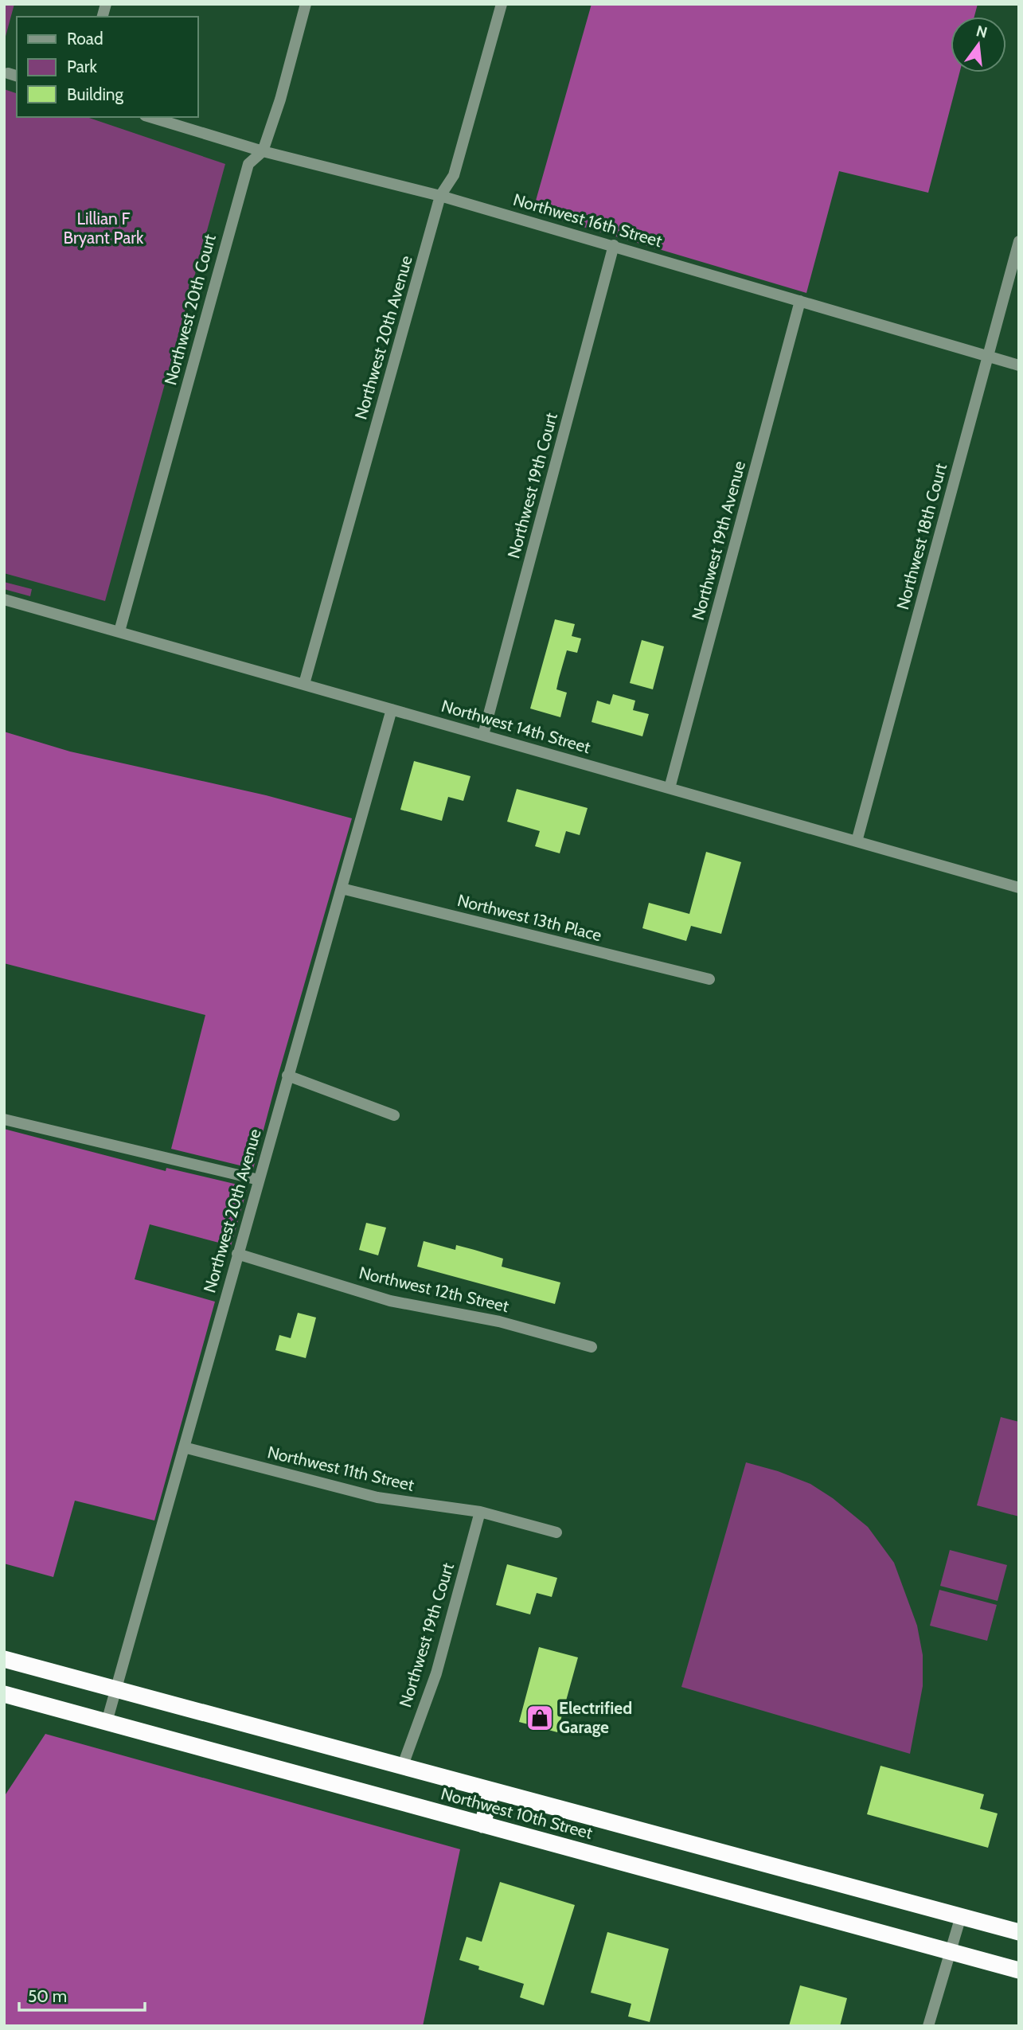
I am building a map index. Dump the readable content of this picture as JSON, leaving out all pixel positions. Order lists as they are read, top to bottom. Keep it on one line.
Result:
{"streets":{"highway":["Northwest 10th Street"],"street":["Northwest 16th Street","Northwest 20th Court","Northwest 20th Avenue","Northwest 19th Court","Northwest 18th Court","Northwest 19th Avenue","Northwest 14th Street","Northwest 13th Place","Northwest 12th Street","Northwest 11th Street"]},"crossings":[["Northwest 16th Street","Northwest 20th Court"],["Northwest 16th Street","Northwest 20th Avenue"],["Northwest 16th Street","Northwest 19th Court"],["Northwest 16th Street","Northwest 18th Court"],["Northwest 16th Street","Northwest 19th Avenue"],["Northwest 20th Court","Northwest 14th Street"],["Northwest 20th Avenue","Northwest 14th Street"],["Northwest 20th Avenue","Northwest 13th Place"],["Northwest 20th Avenue","Northwest 12th Street"],["Northwest 20th Avenue","Northwest 11th Street"],["Northwest 20th Avenue","Northwest 10th Street"],["Northwest 19th Court","Northwest 14th Street"],["Northwest 19th Court","Northwest 11th Street"],["Northwest 19th Court","Northwest 10th Street"],["Northwest 18th Court","Northwest 14th Street"],["Northwest 19th Avenue","Northwest 14th Street"]],"parks":["Lillian F Bryant Park"],"places":{"shop":["Electrified Garage"]},"legend":["Road","Park","Building"],"scale_bar":"50 m","north":"top"}
